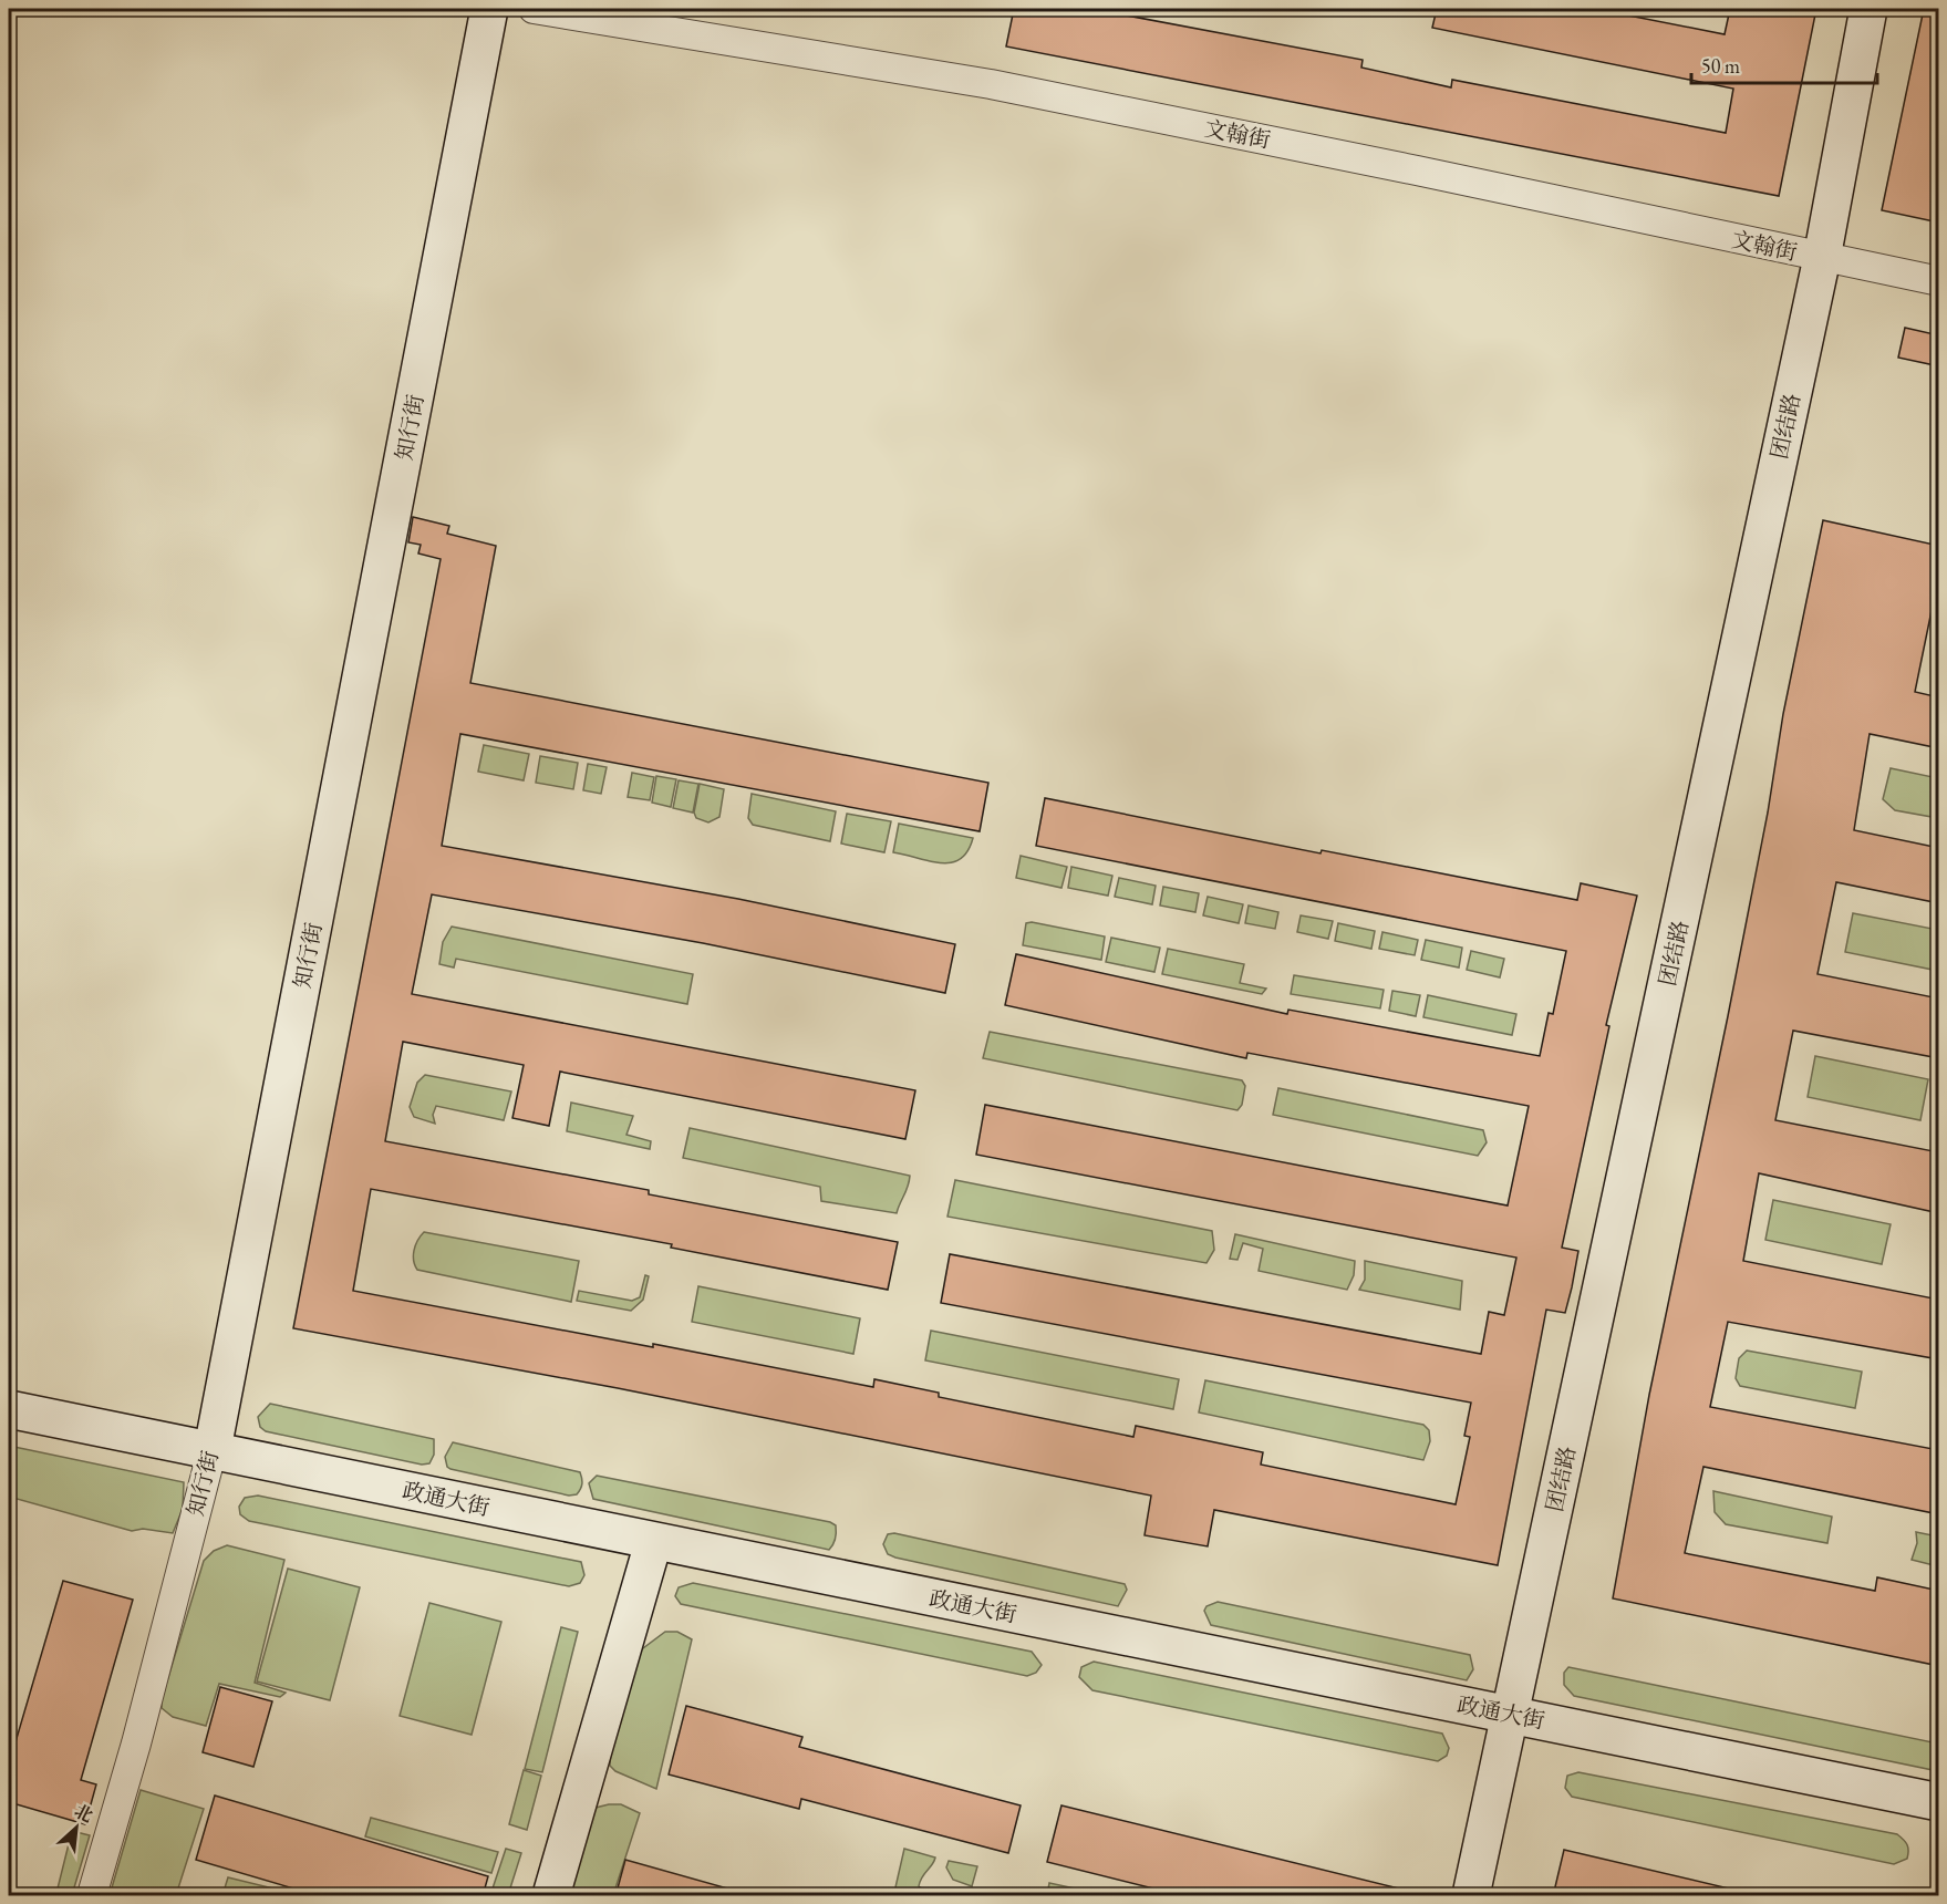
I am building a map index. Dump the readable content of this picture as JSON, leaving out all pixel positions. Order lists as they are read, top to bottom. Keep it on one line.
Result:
{"streets":{"street":["文翰街","团结路","知行街","政通大街"]},"crossings":[["文翰街","团结路"],["团结路","政通大街"],["知行街","政通大街"]],"scale_bar":"50 m","north":"top right"}
